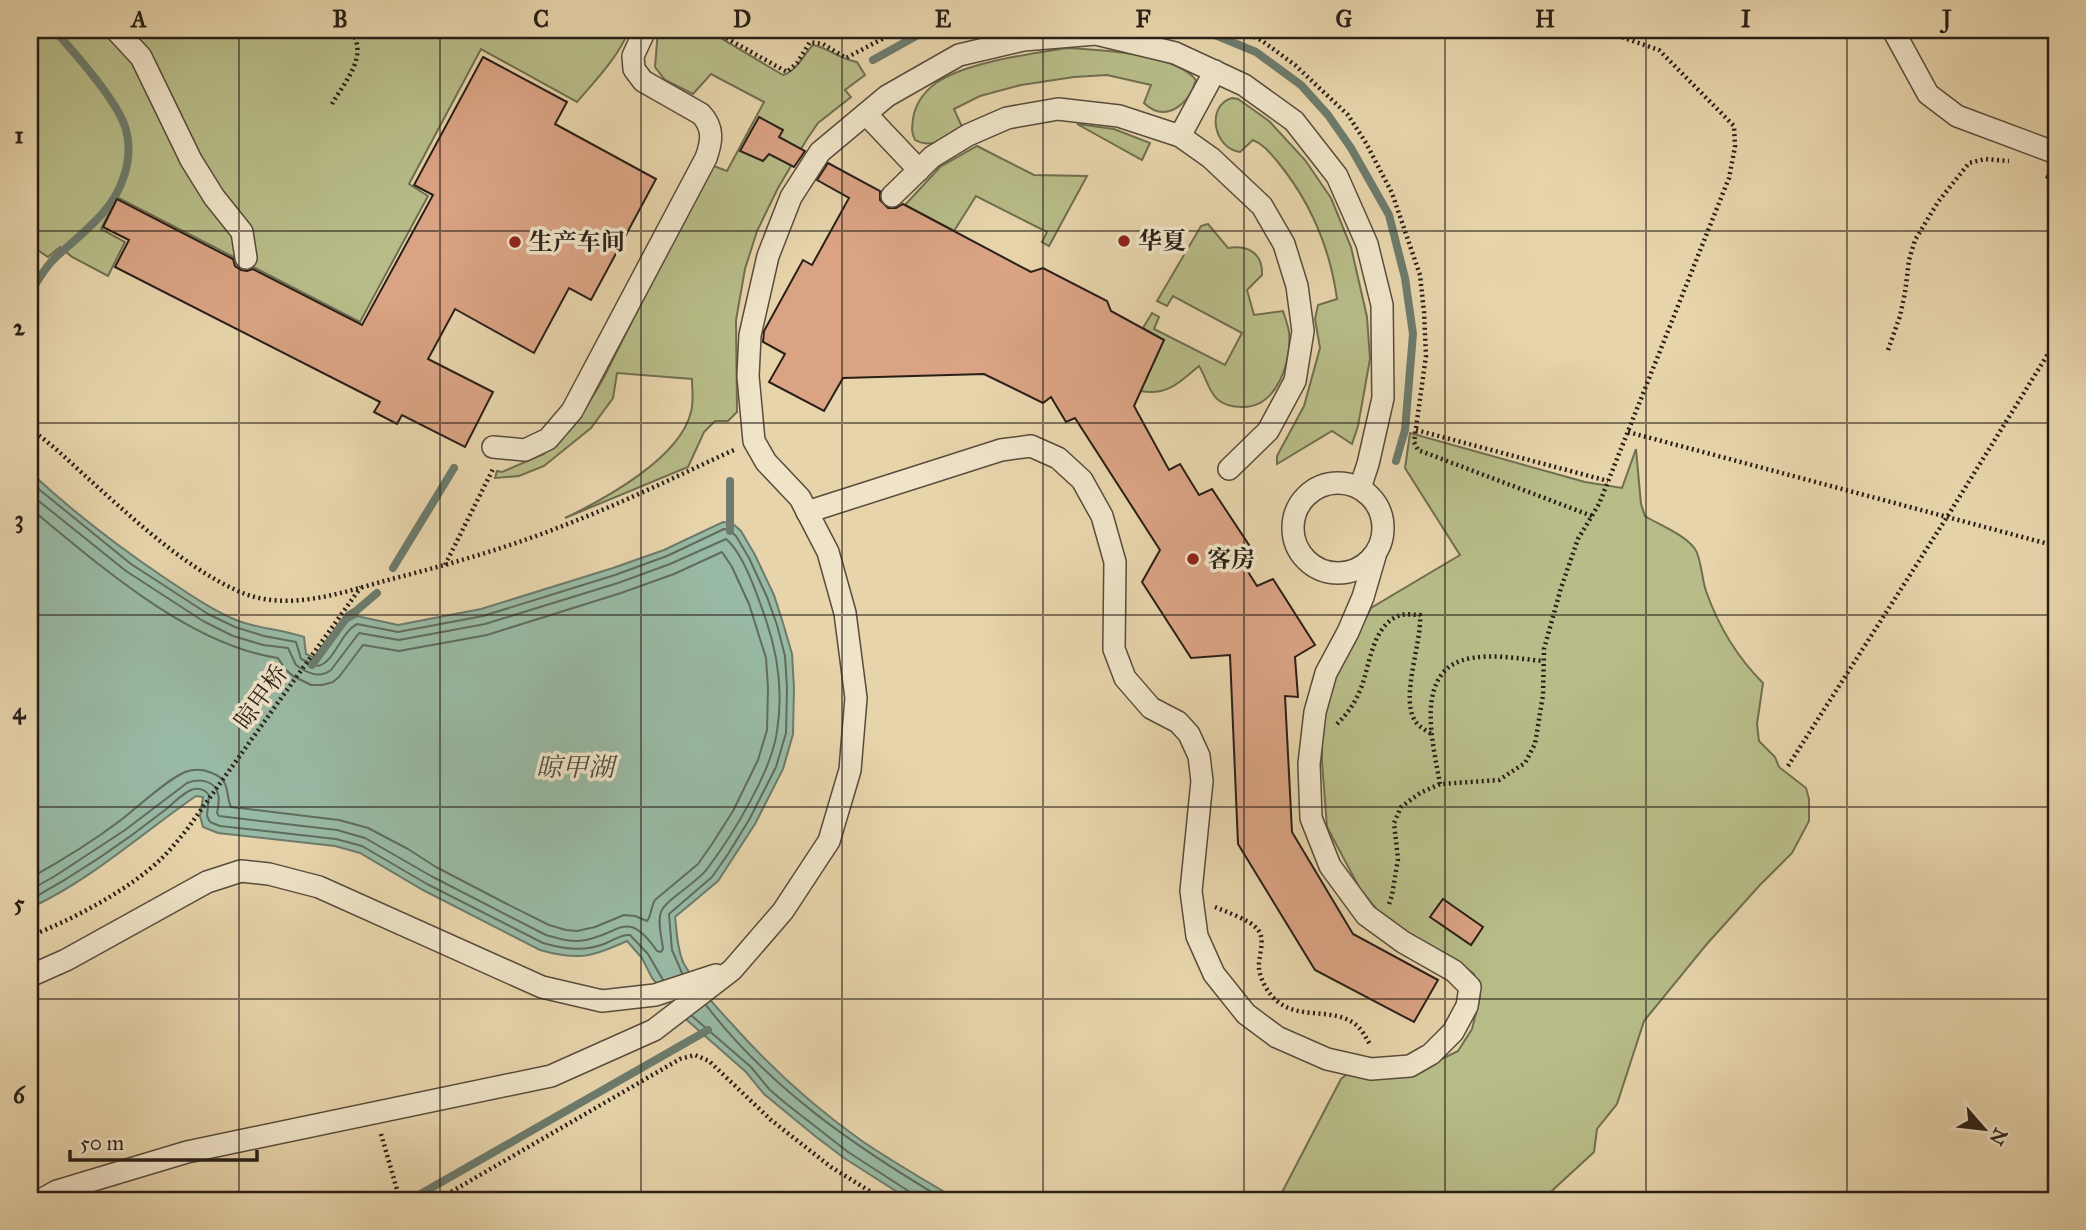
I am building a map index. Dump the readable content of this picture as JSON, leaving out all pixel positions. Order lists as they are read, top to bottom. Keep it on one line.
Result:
{"streets":{"path":["晾甲桥"]},"water":["晾甲湖"],"places":["华夏","生产车间","客房"],"scale_bar":"50 m","north":"bottom right","grid":{"columns":["A","B","C","D","E","F","G","H","I","J"],"rows":["1","2","3","4","5","6"]}}
